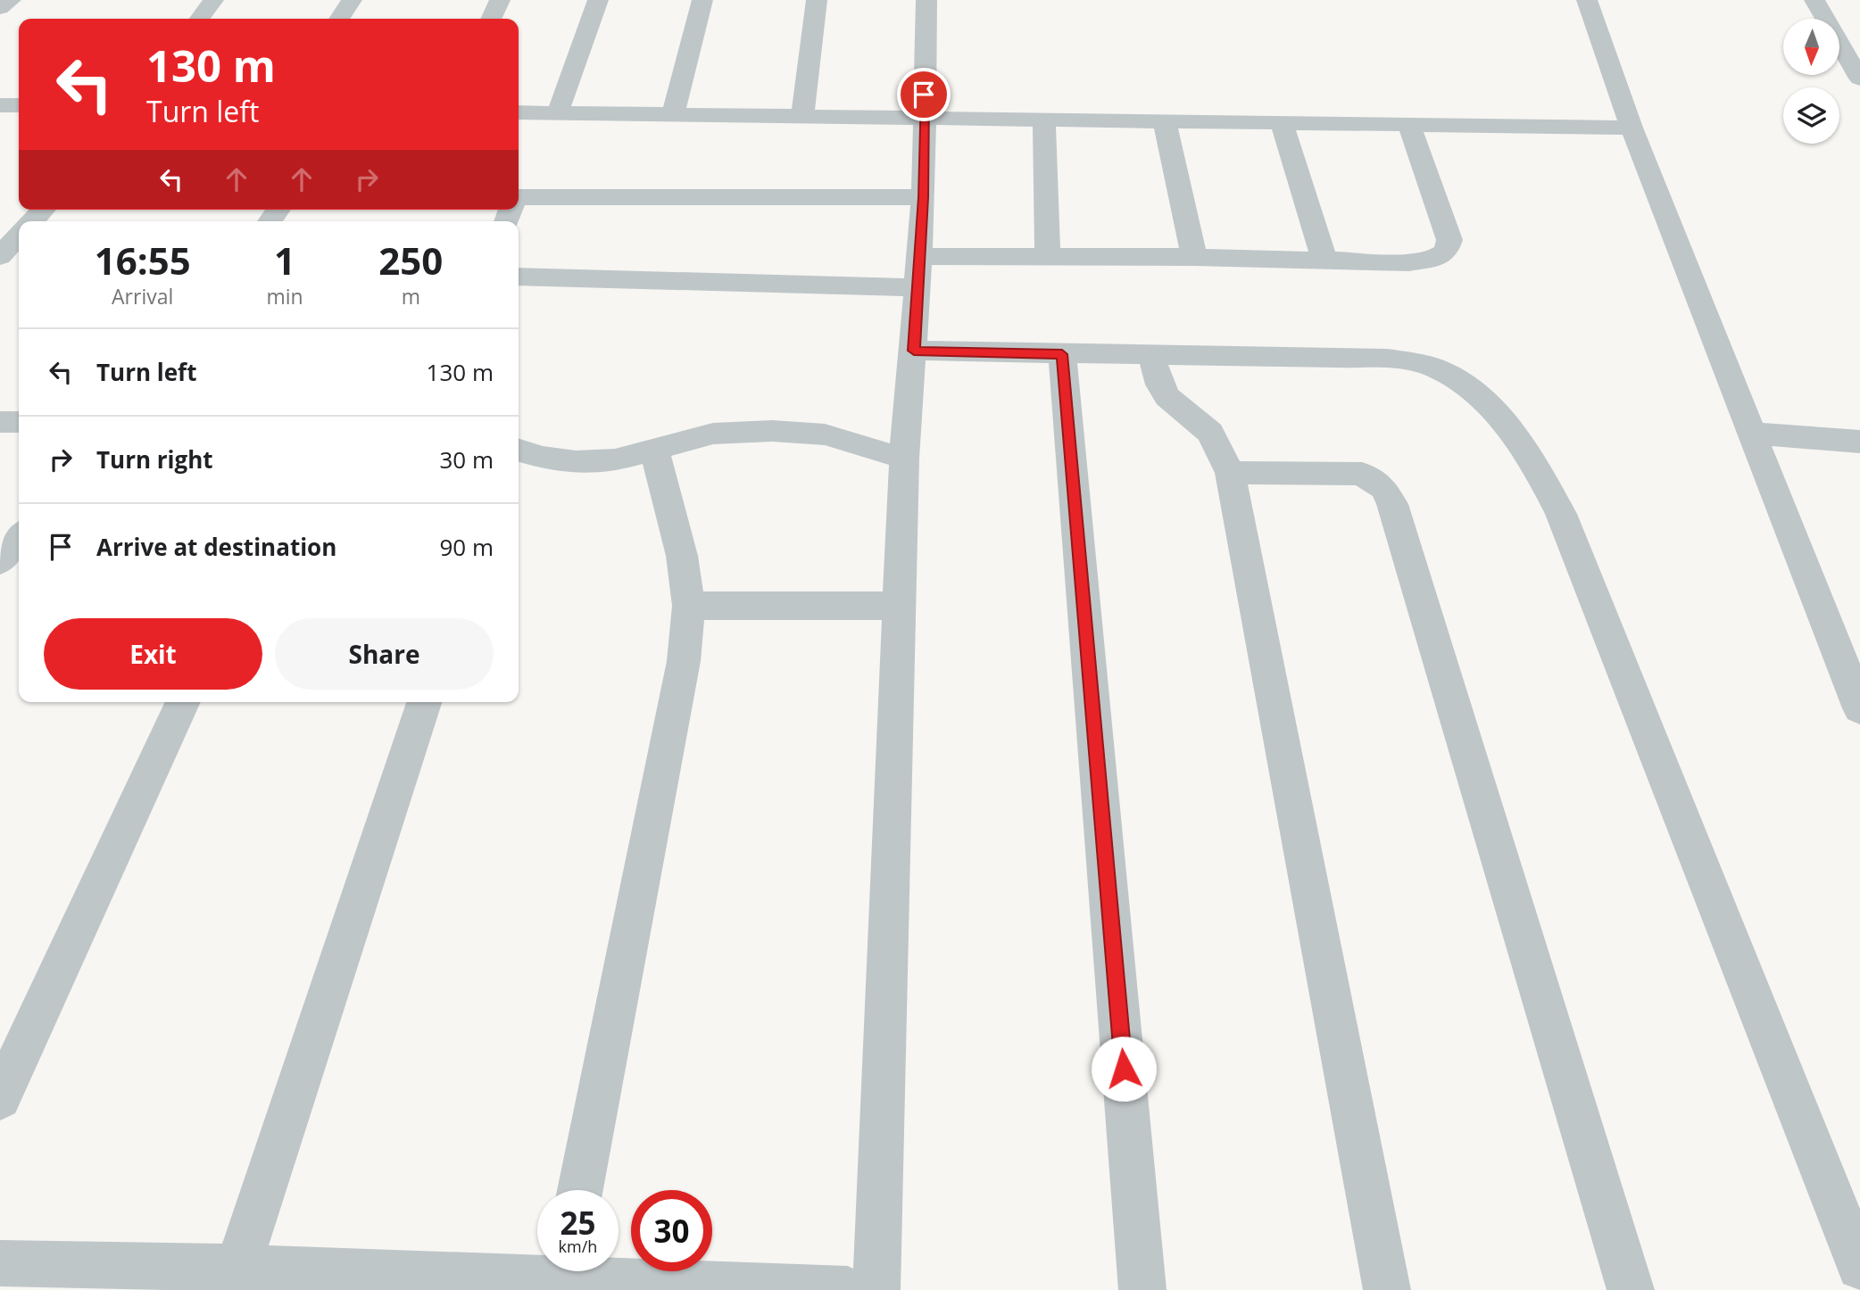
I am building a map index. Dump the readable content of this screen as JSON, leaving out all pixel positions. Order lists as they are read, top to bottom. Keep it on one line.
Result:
{"north":"bottom","page":{"turn":["130 m","Turn left"],"eta":["16:55","Arrival","1","min","250","m"],"list":[{"name":"Turn left","value":"130 m"},{"name":"Turn right","value":"30 m"},{"name":"Arrive at destination","value":"90 m"}],"buttons":["Exit","Share"],"speed":"25 km/h","limit":"30"}}
